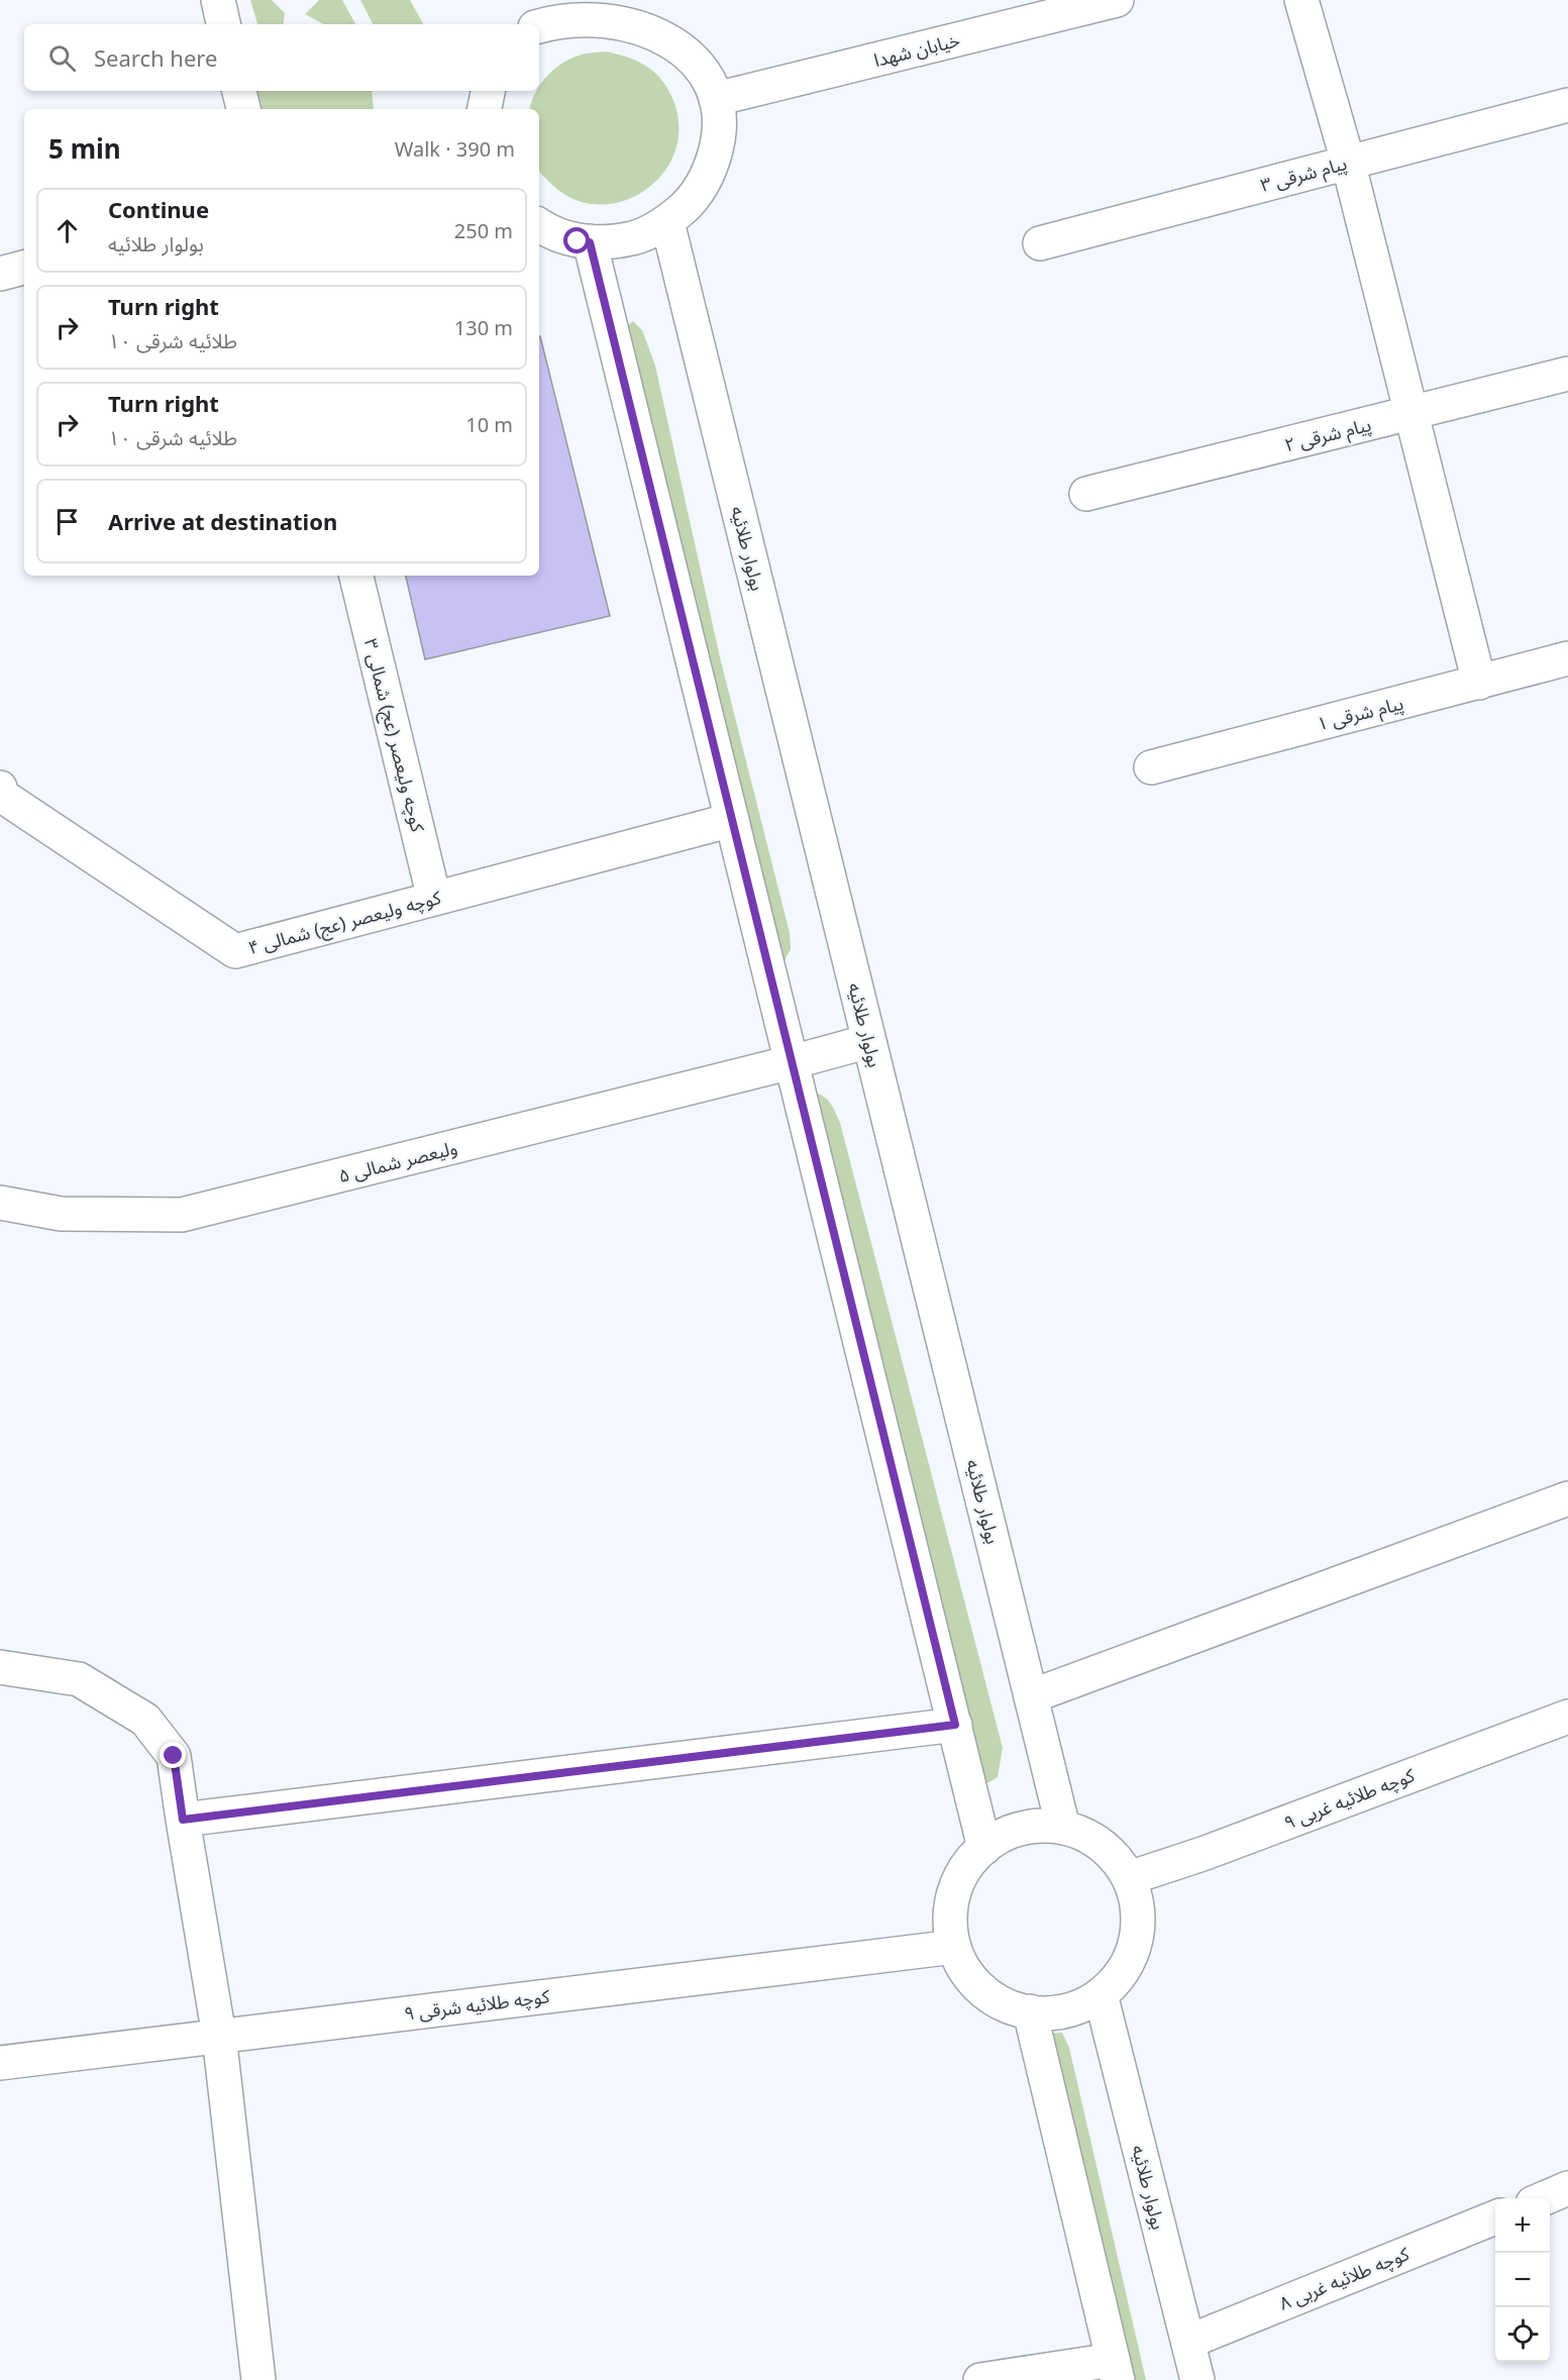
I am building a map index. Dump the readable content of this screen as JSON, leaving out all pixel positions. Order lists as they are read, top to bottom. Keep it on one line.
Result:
{"streets":{"street":["خیابان شهدا","پیام شرقی ۳","پیام شرقی ۲","بولوار طلائیه","پیام شرقی ۱","کوچه ولیعصر (عج) شمالی ۳","کوچه ولیعصر (عج) شمالی ۴","ولیعصر شمالی ۵","کوچه طلائیه غربی ۹","کوچه طلائیه شرقی ۹","کوچه طلائیه غربی ۸"]},"crossings":[["بولوار طلائیه","ولیعصر شمالی ۵"],["بولوار طلائیه","کوچه طلائیه غربی ۹"],["بولوار طلائیه","کوچه طلائیه شرقی ۹"],["بولوار طلائیه","کوچه طلائیه غربی ۸"],["کوچه ولیعصر (عج) شمالی ۳","کوچه ولیعصر (عج) شمالی ۴"],["کوچه طلائیه غربی ۹","کوچه طلائیه شرقی ۹"]],"page":{"search":"Search here","heading":["5 min","Walk · 390 m"],"list":[["Continue","بولوار طلائیه","250 m"],["Turn right","طلائیه شرقی ۱۰","130 m"],["Turn right","طلائیه شرقی ۱۰","10 m"],"Arrive at destination"],"map_buttons":["+","−"]}}
